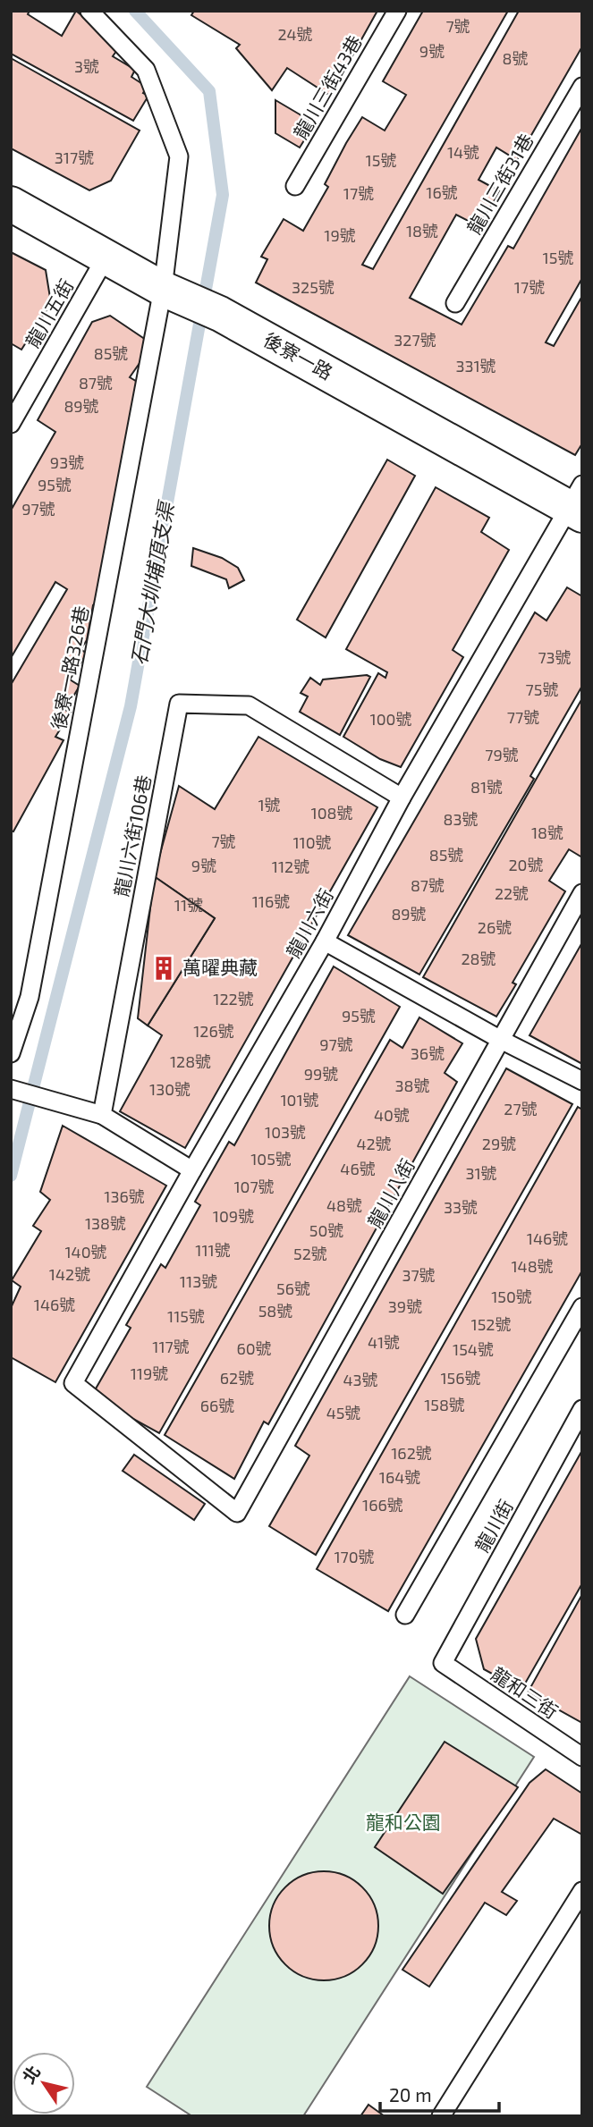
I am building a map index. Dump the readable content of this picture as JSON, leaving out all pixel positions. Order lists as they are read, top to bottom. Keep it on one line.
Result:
{"streets":{"street":["後寮一路"],"lane":["龍川三街43巷","龍川三街31巷","龍川五街","後寮一路326巷","龍川六街106巷","龍川六街","龍川八街","龍川街","龍和三街"]},"crossings":[["龍川五街","後寮一路"],["後寮一路","後寮一路326巷"],["後寮一路","龍川六街"],["龍川六街106巷","龍川六街"],["龍川六街","龍川八街"],["龍川街","龍和三街"]],"water":["石門大圳埔頂支渠"],"parks":["龍和公園"],"places":{"building":["萬曜典藏"]},"house_numbers":["7號","24號","9號","8號","3號","14號","317號","15號","16號","17號","18號","19號","15號","325號","17號","327號","85號","331號","87號","89號","93號","95號","97號","73號","75號","77號","100號","79號","81號","1號","108號","83號","18號","7號","110號","85號","20號","9號","112號","87號","22號","116號","11號","89號","26號","28號","122號","95號","126號","97號","36號","128號","99號","38號","130號","101號","27號","40號","103號","42號","29號","105號","46號","31號","107號","136號","48號","33號","109號","138號","50號","146號","111號","140號","52號","148號","142號","37號","113號","56號","150號","146號","39號","58號","115號","152號","41號","117號","60號","154號","119號","62號","156號","43號","158號","66號","45號","162號","164號","166號","170號"],"scale_bar":"20 m","north":"top left"}
